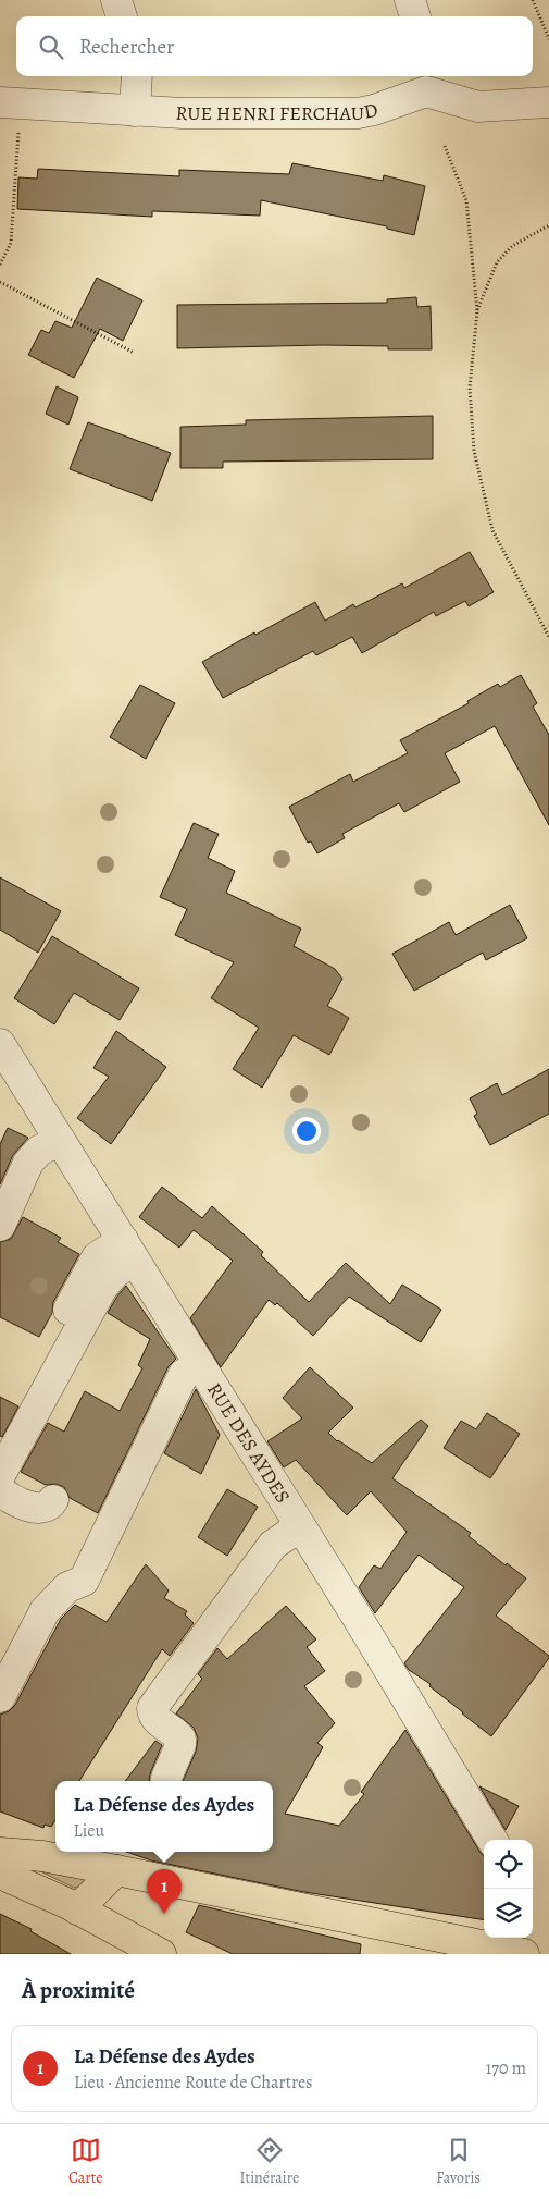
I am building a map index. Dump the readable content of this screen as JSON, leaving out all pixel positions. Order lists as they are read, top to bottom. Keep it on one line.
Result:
{"streets":{"street":["RUE HENRI FERCHAUD","RUE DES AYDES"]},"page":{"search":"Rechercher","popup":["La Défense des Aydes","Lieu"],"pins":"1","heading":"À proximité","list":[{"mark":"1","name":"La Défense des Aydes","note":"Lieu · Ancienne Route de Chartres","value":"170 m"}],"nav":["Carte","Itinéraire","Favoris"]}}
